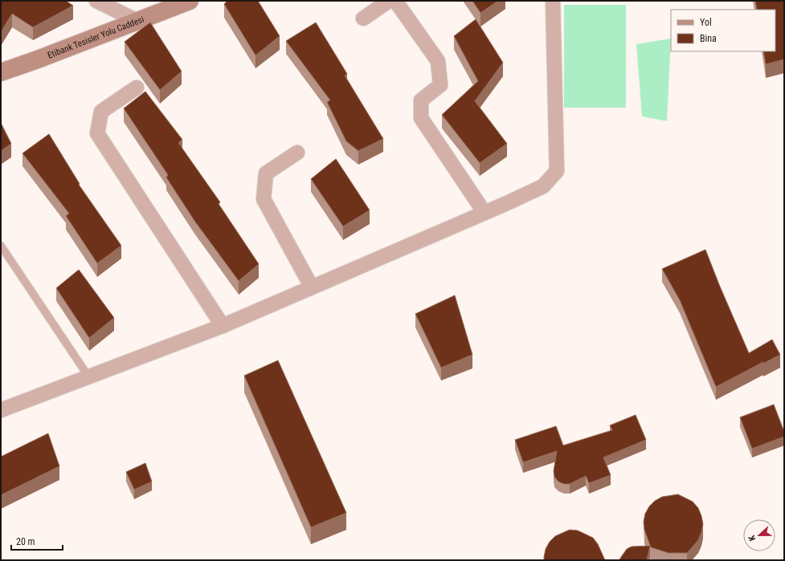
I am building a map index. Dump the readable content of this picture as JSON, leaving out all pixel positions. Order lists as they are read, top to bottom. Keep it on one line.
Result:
{"streets":{"street":["Etibank Tesisler Yolu Caddesi"]},"legend":["Yol","Bina"],"scale_bar":"20 m","north":"left"}
